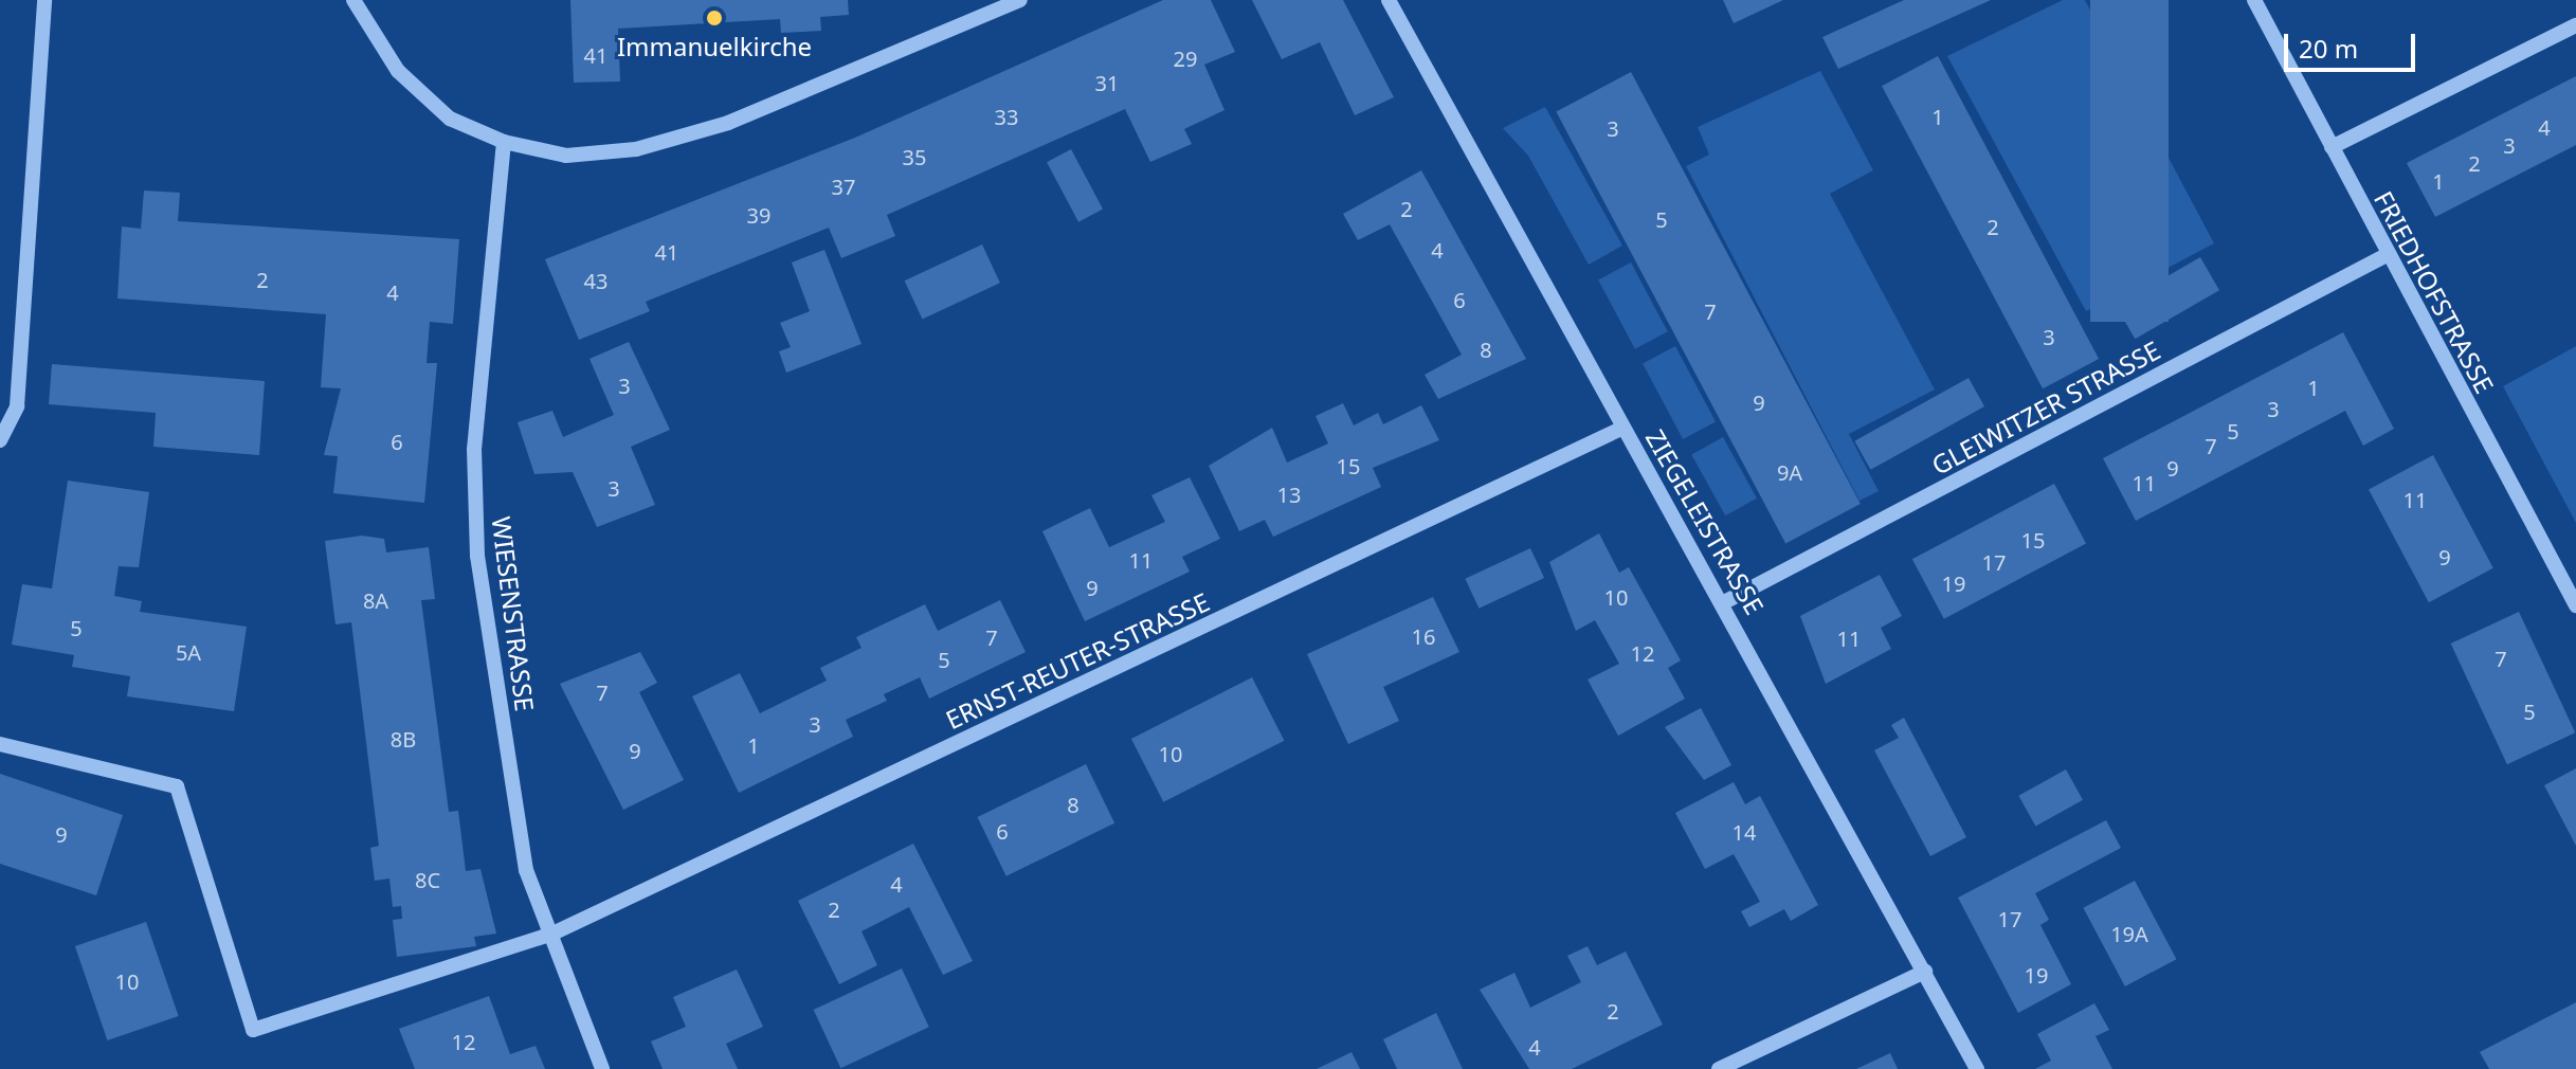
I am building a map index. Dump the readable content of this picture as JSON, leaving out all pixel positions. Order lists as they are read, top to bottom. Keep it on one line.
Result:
{"streets":{"street":["FRIEDHOFSTRASSE","GLEIWITZER STRASSE","ZIEGELEISTRASSE","WIESENSTRASSE","ERNST-REUTER-STRASSE"]},"crossings":[["FRIEDHOFSTRASSE","GLEIWITZER STRASSE"],["GLEIWITZER STRASSE","ZIEGELEISTRASSE"],["ZIEGELEISTRASSE","ERNST-REUTER-STRASSE"],["WIESENSTRASSE","ERNST-REUTER-STRASSE"]],"places":["Immanuelkirche"],"house_numbers":["41","29","31","33","1","4","3","3","35","2","1","37","2","39","5","2","4","41","2","43","4","6","7","3","8","3","1","9","3","5","6","7","15","9","9A","11","3","13","11","15","9","11","17","19","9","10","8A","5","16","7","11","5A","12","7","5","7","5","3","8B","1","9","10","8","6","14","9","8C","4","2","17","19A","19","10","2","12","4"],"scale_bar":"20 m"}
